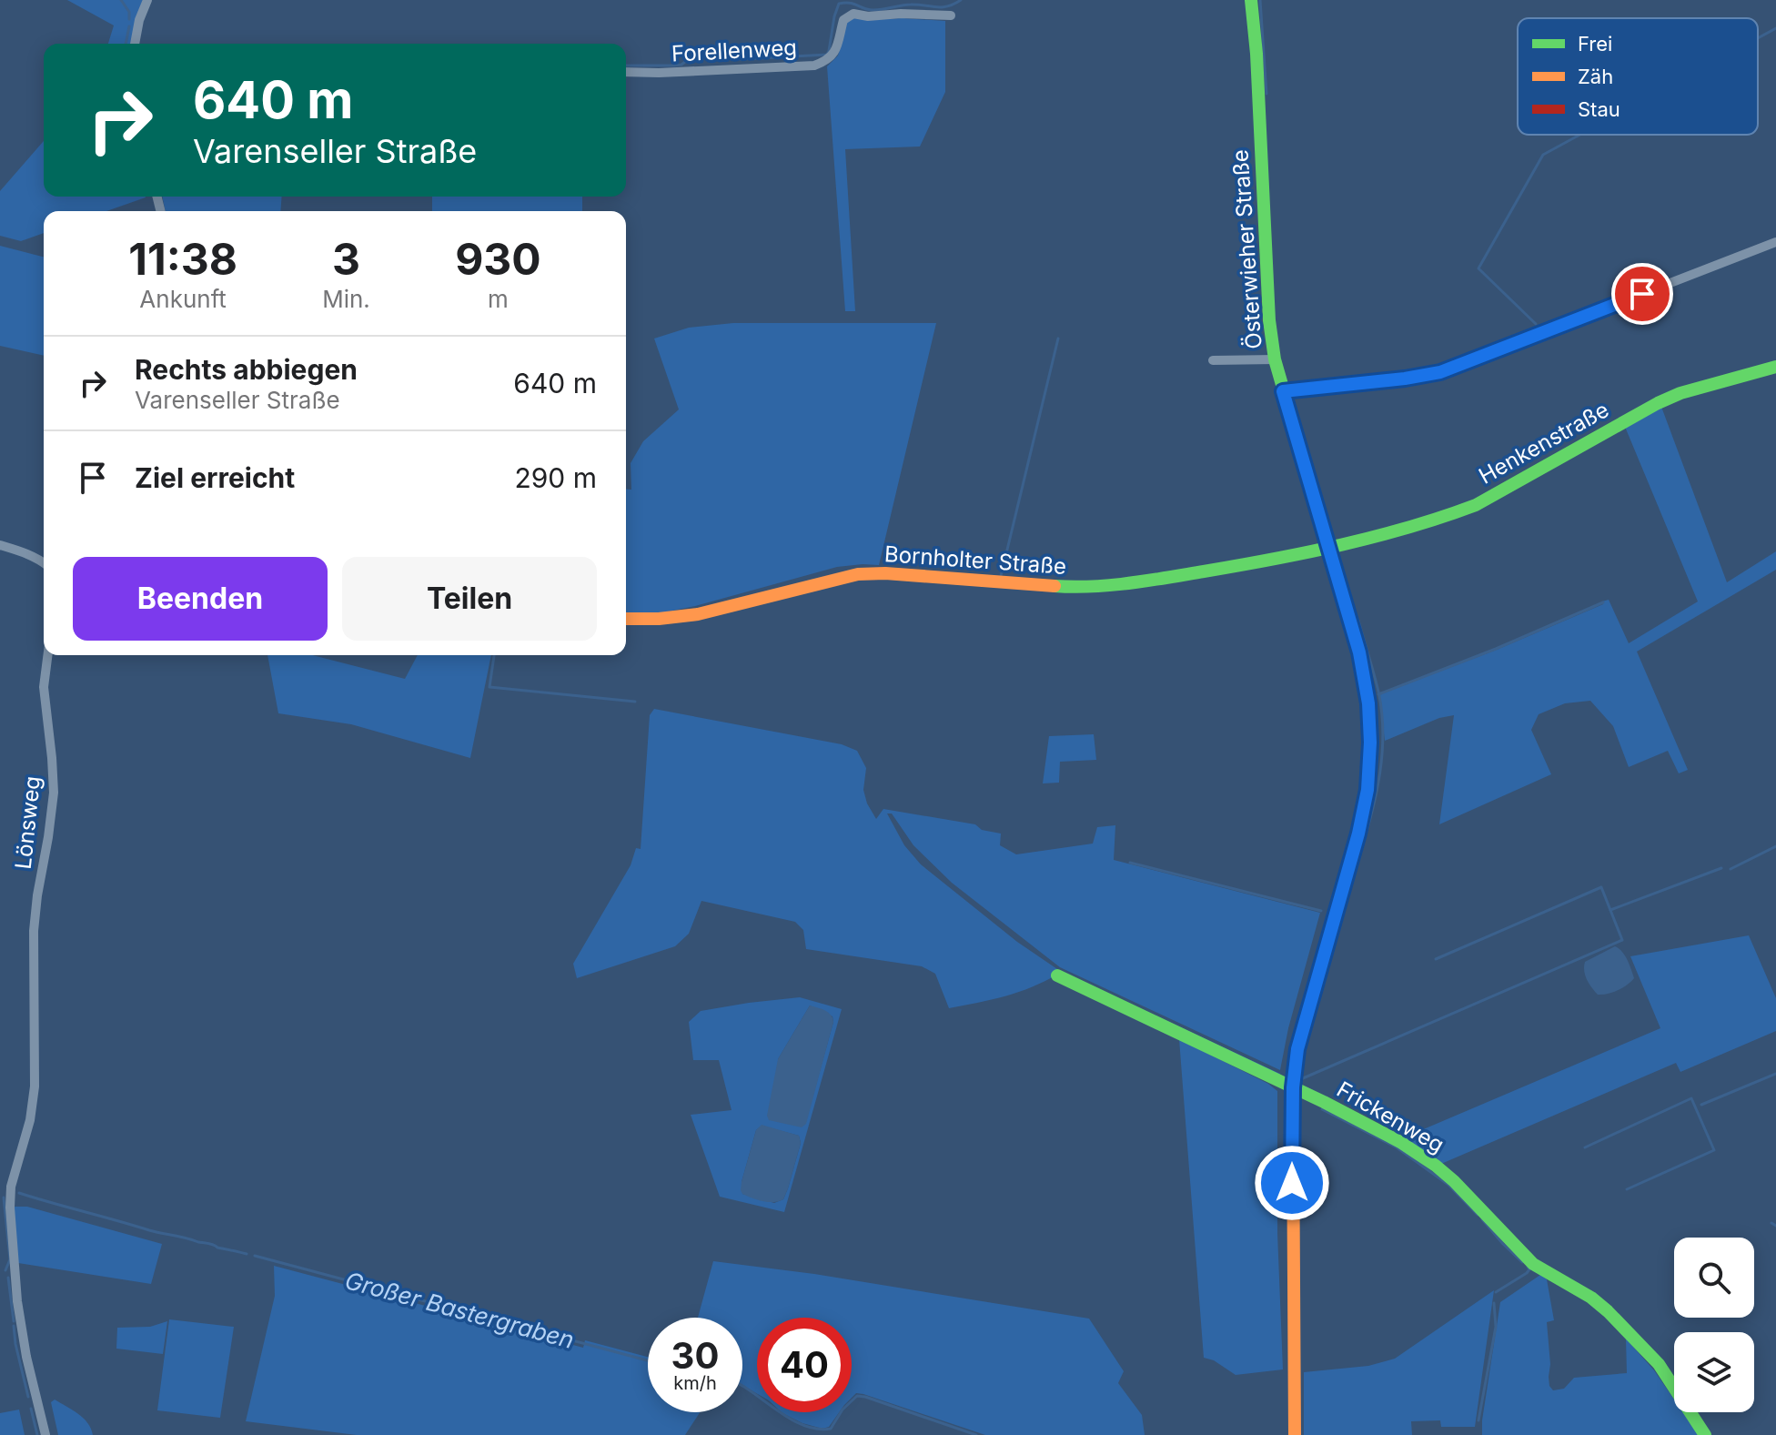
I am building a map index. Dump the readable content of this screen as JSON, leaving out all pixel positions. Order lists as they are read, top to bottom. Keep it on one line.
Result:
{"streets":{"street":["Forellenweg","Österwieher Straße","Henkenstraße","Bornholter Straße","Lönsweg","Frickenweg"]},"crossings":[["Österwieher Straße","Henkenstraße"],["Österwieher Straße","Bornholter Straße"],["Österwieher Straße","Frickenweg"],["Henkenstraße","Bornholter Straße"]],"water":["Großer Bastergraben"],"legend":["Frei","Zäh","Stau"],"page":{"turn":["640 m","Varenseller Straße"],"eta":["11:38","Ankunft","3","Min.","930","m"],"list":[{"name":"Rechts abbiegen","note":"Varenseller Straße","value":"640 m"},{"name":"Ziel erreicht","value":"290 m"}],"buttons":["Beenden","Teilen"],"speed":"30 km/h","limit":"40"}}
